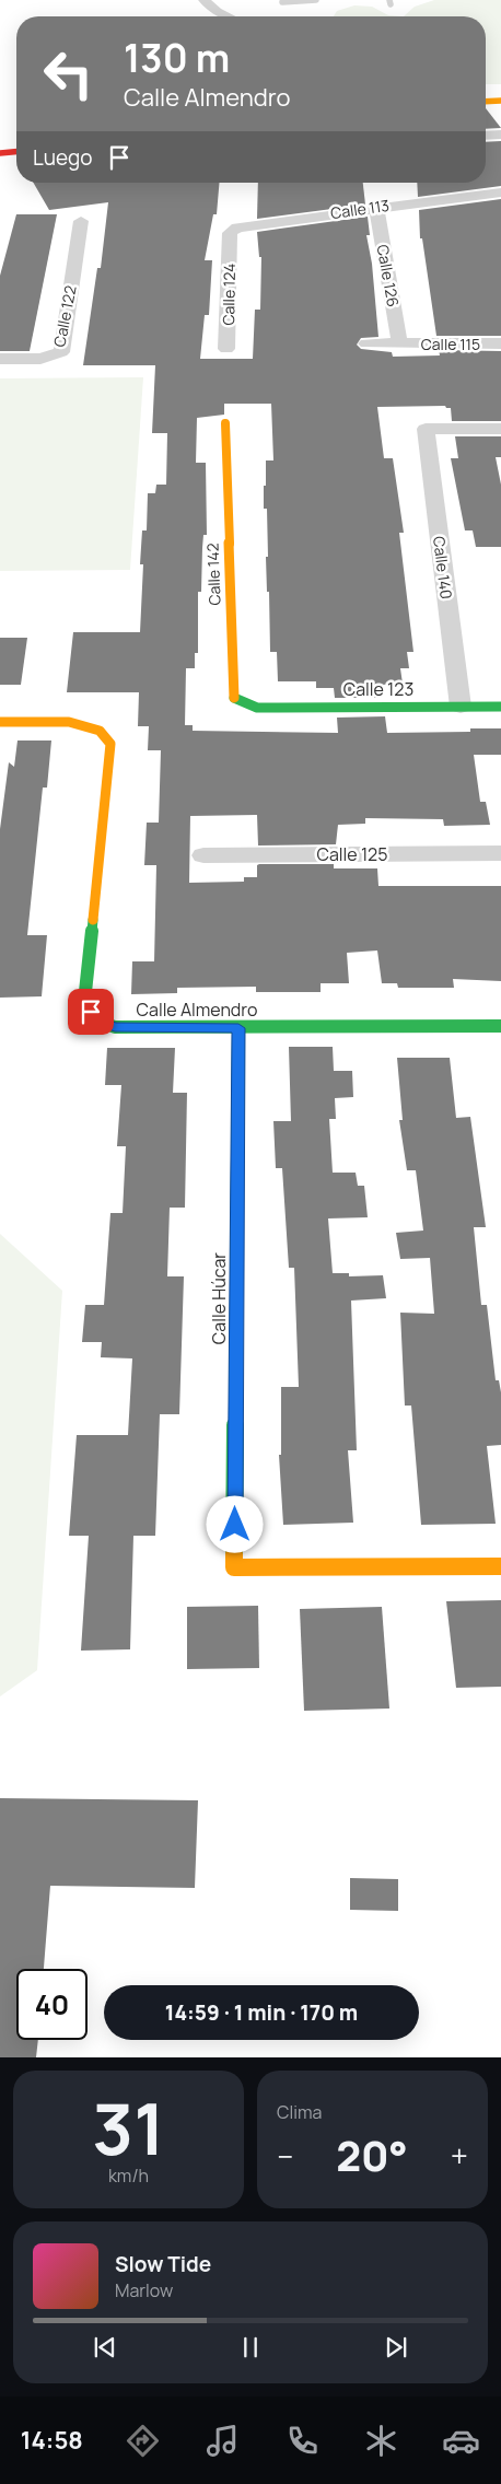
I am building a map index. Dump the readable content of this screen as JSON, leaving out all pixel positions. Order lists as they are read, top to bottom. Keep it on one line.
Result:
{"streets":{"street":["Calle 113","Calle 126","Calle 124","Calle 122","Calle 115","Calle 140","Calle 142","Calle 123","Calle 125","Calle Almendro","Calle Húcar"]},"crossings":[["Calle 113","Calle 126"],["Calle 113","Calle 124"],["Calle 126","Calle 115"],["Calle 140","Calle 123"],["Calle 142","Calle 123"],["Calle Almendro","Calle Húcar"]],"page":{"turn":["130 m","Calle Almendro"],"then":"Luego","limit":"40","trip":"14:59 · 1 min · 170 m","tile":[["31","km/h"],"Clima"],"heat":["−","20°","+"],"song":["Slow Tide","Marlow"],"tabs":"14:58"}}
